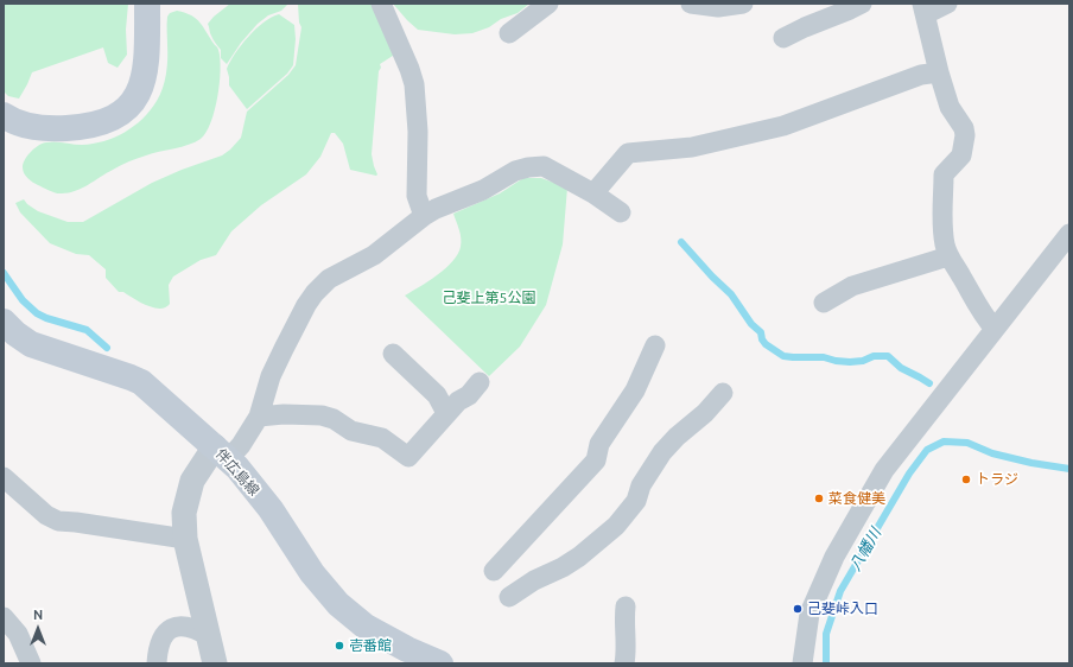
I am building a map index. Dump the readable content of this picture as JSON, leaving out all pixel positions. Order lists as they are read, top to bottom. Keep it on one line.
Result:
{"streets":{"main road":["伴広島線"]},"water":["八幡川"],"parks":["己斐上第5公園"],"places":["トラジ","菜食健美","己斐峠入口","壱番館"],"north":"top"}
